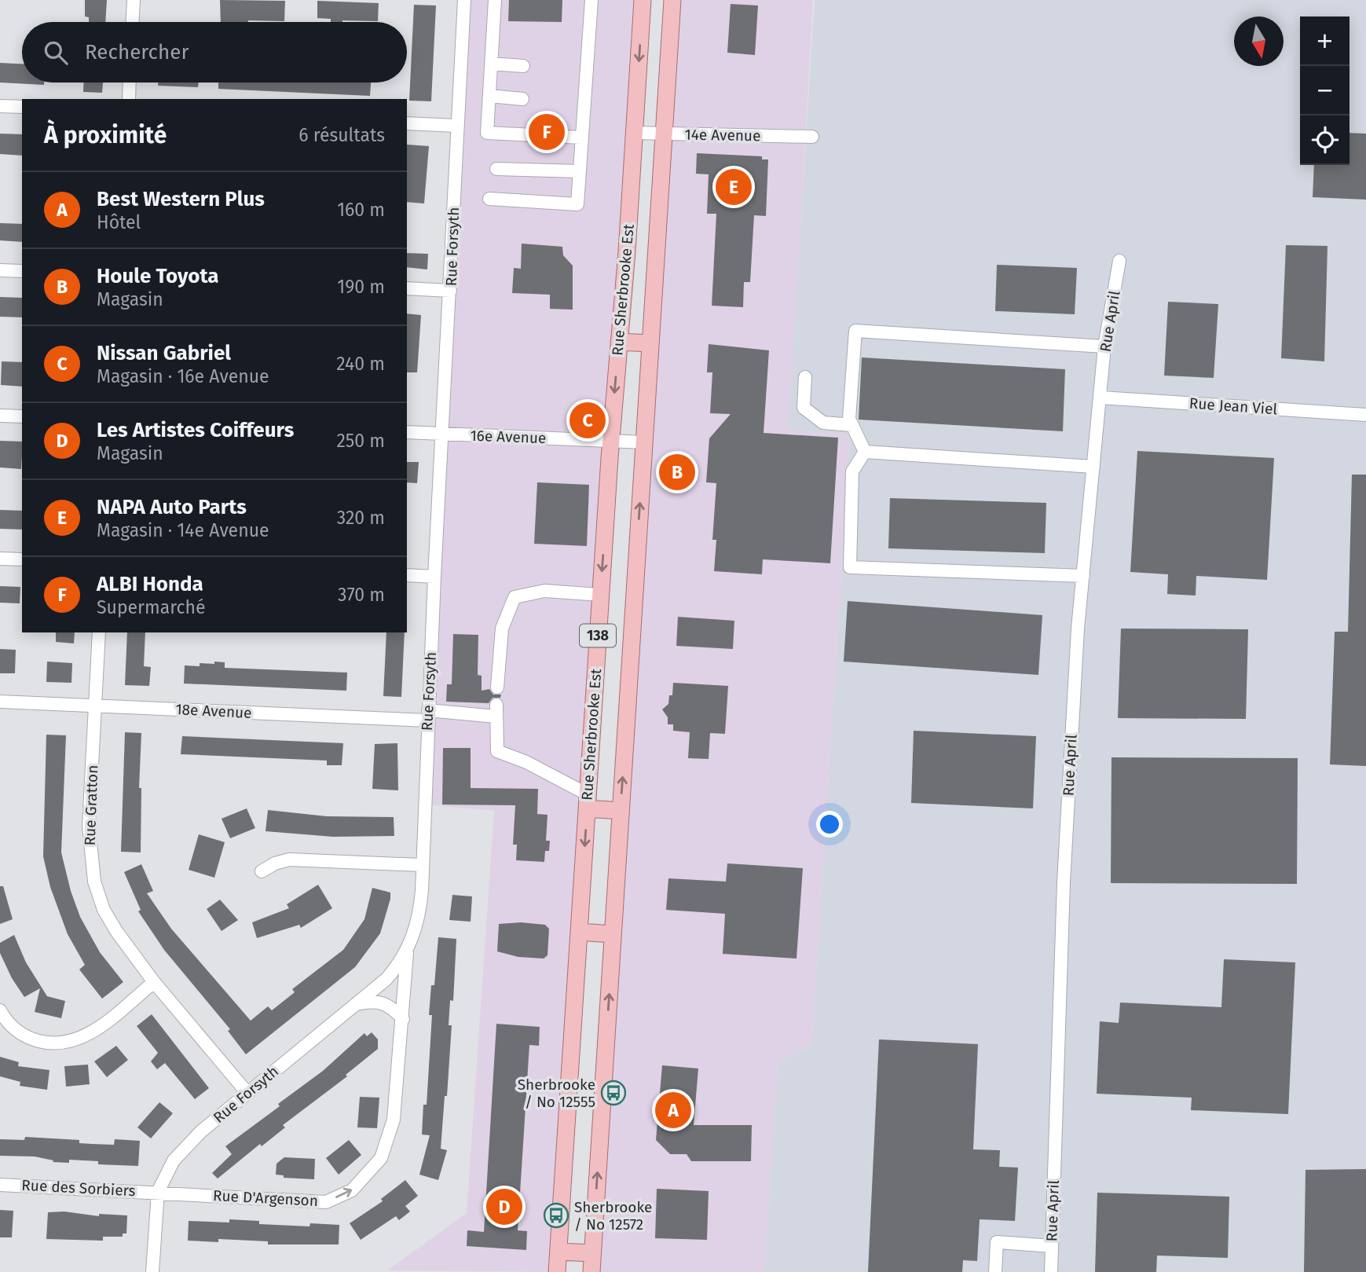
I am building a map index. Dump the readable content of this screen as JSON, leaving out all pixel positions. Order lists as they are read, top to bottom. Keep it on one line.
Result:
{"streets":{"main road":["Rue Sherbrooke Est","138"],"street":["14e Avenue","Rue Forsyth","Rue April","Rue Jean Viel","16e Avenue","18e Avenue","Rue Gratton","Rue des Sorbiers","Rue D'Argenson"]},"crossings":[["14e Avenue","Rue Sherbrooke Est"],["Rue Forsyth","16e Avenue"],["Rue Forsyth","18e Avenue"],["Rue Forsyth","Rue Gratton"],["Rue Forsyth","Rue des Sorbiers"],["Rue Forsyth","Rue D'Argenson"],["Rue Sherbrooke Est","16e Avenue"],["Rue Sherbrooke Est","18e Avenue"],["Rue April","Rue Jean Viel"],["18e Avenue","Rue Gratton"],["Rue des Sorbiers","Rue D'Argenson"]],"places":{"bus stop":["Sherbrooke / No 12555","Sherbrooke / No 12572"]},"north":"bottom","page":{"map_buttons":["+","−"],"search":"Rechercher","heading":["À proximité","6 résultats"],"pins":["F","E","C","B","A","D"],"list":[{"mark":"A","name":"Best Western Plus","note":"Hôtel","value":"160 m"},{"mark":"B","name":"Houle Toyota","note":"Magasin","value":"190 m"},{"mark":"C","name":"Nissan Gabriel","note":"Magasin · 16e Avenue","value":"240 m"},{"mark":"D","name":"Les Artistes Coiffeurs","note":"Magasin","value":"250 m"},{"mark":"E","name":"NAPA Auto Parts","note":"Magasin · 14e Avenue","value":"320 m"},{"mark":"F","name":"ALBI Honda","note":"Supermarché","value":"370 m"}]}}
